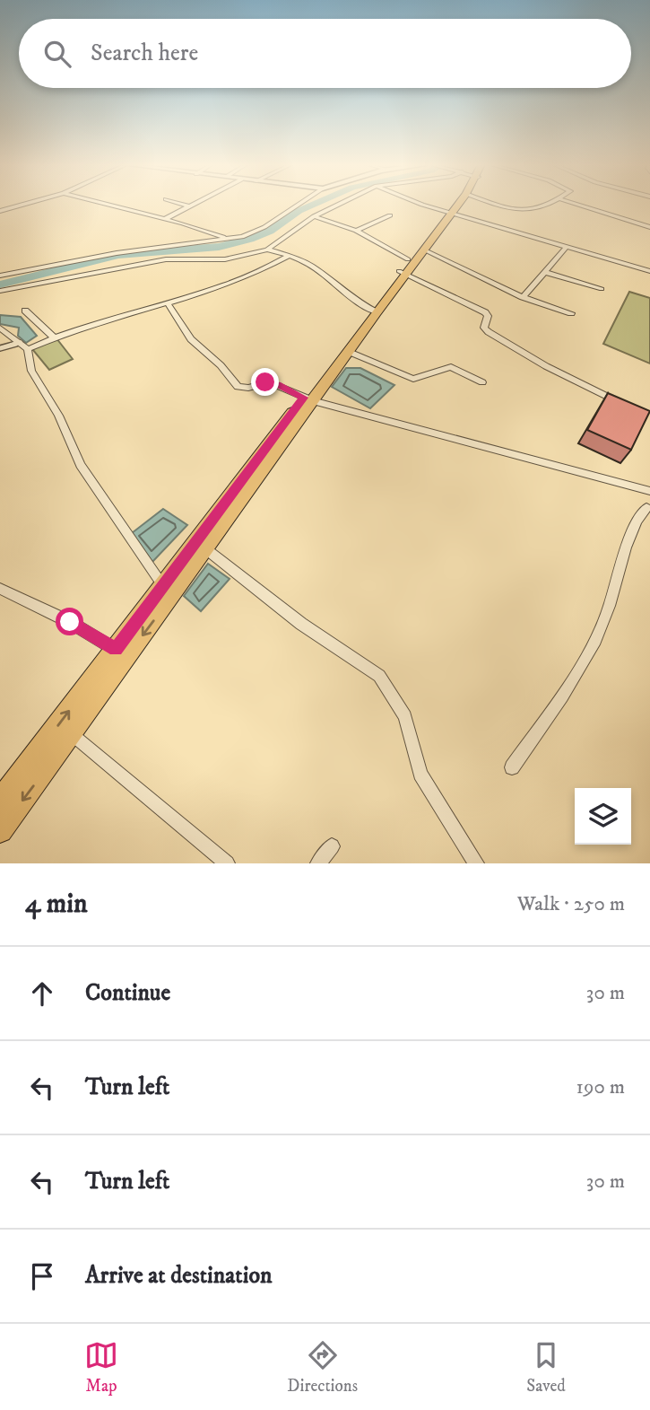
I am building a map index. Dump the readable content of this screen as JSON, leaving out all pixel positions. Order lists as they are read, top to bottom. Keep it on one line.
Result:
{"page":{"search":"Search here","heading":["4 min","Walk · 250 m"],"list":[["Continue","30 m"],["Turn left","190 m"],["Turn left","30 m"],"Arrive at destination"],"nav":["Map","Directions","Saved"]}}
